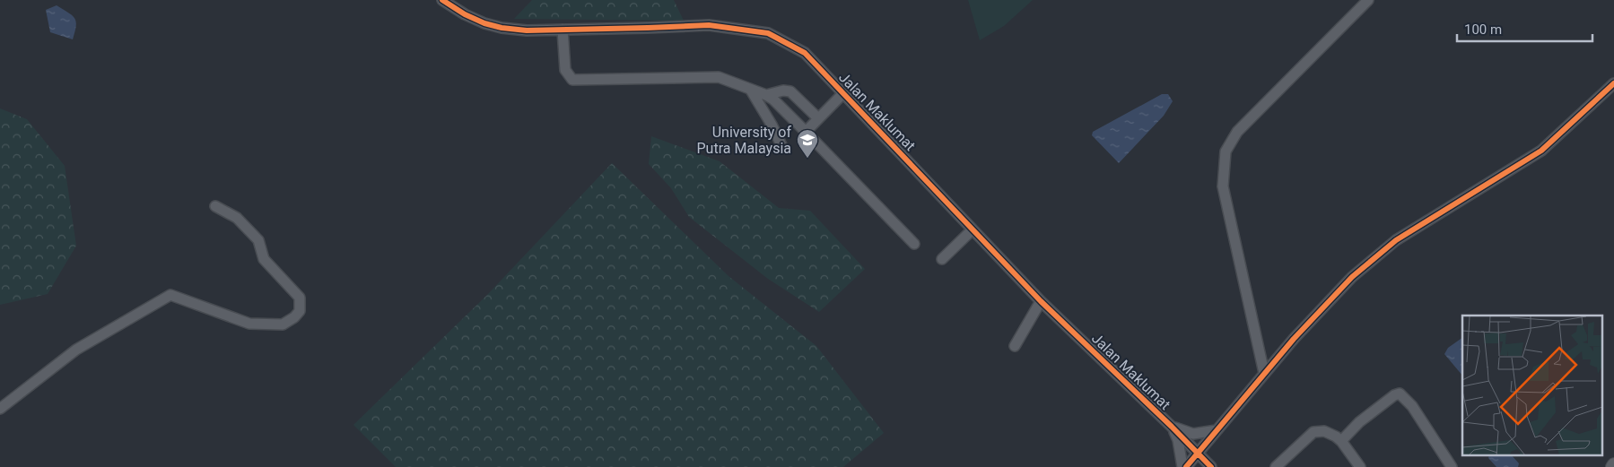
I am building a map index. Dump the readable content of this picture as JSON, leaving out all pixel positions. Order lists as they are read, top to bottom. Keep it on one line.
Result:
{"streets":{"street":["Jalan Maklumat"]},"places":{"school or university":["University of Putra Malaysia"]},"scale_bar":"100 m"}
